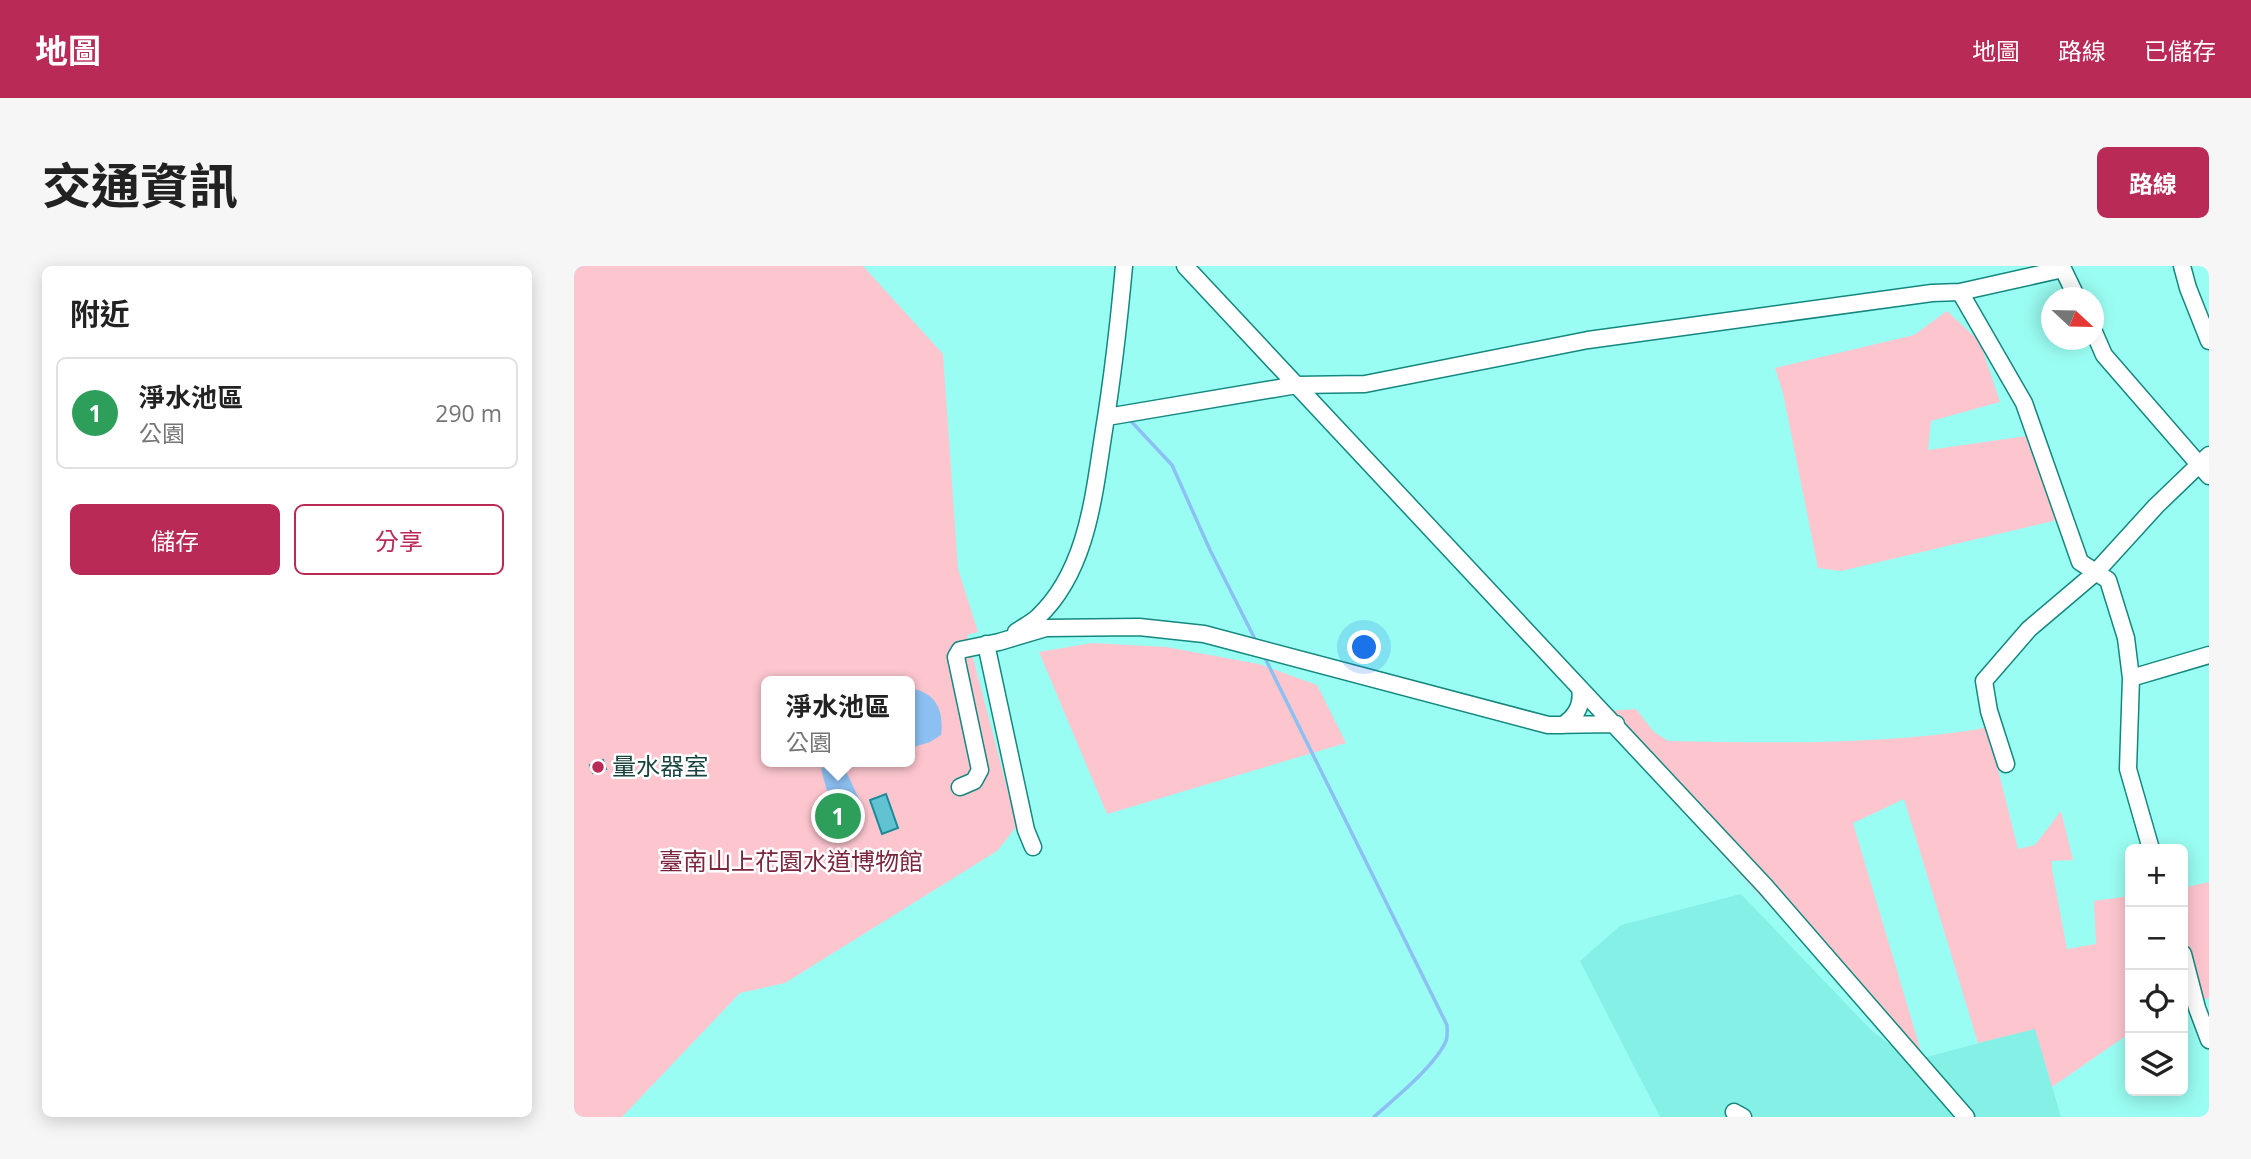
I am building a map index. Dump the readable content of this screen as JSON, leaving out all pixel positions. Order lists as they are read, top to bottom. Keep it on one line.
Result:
{"parks":["臺南山上花園水道博物館"],"places":["量水器室"],"north":"right","page":{"header":"地圖","nav":["地圖","路線","已儲存"],"title":"交通資訊","buttons":["路線",["儲存","分享"]],"heading":"附近","list":[{"mark":"1","name":"淨水池區","note":"公園","value":"290 m"}],"popup":["淨水池區","公園"],"pins":"1","map_buttons":["+","−"]}}
